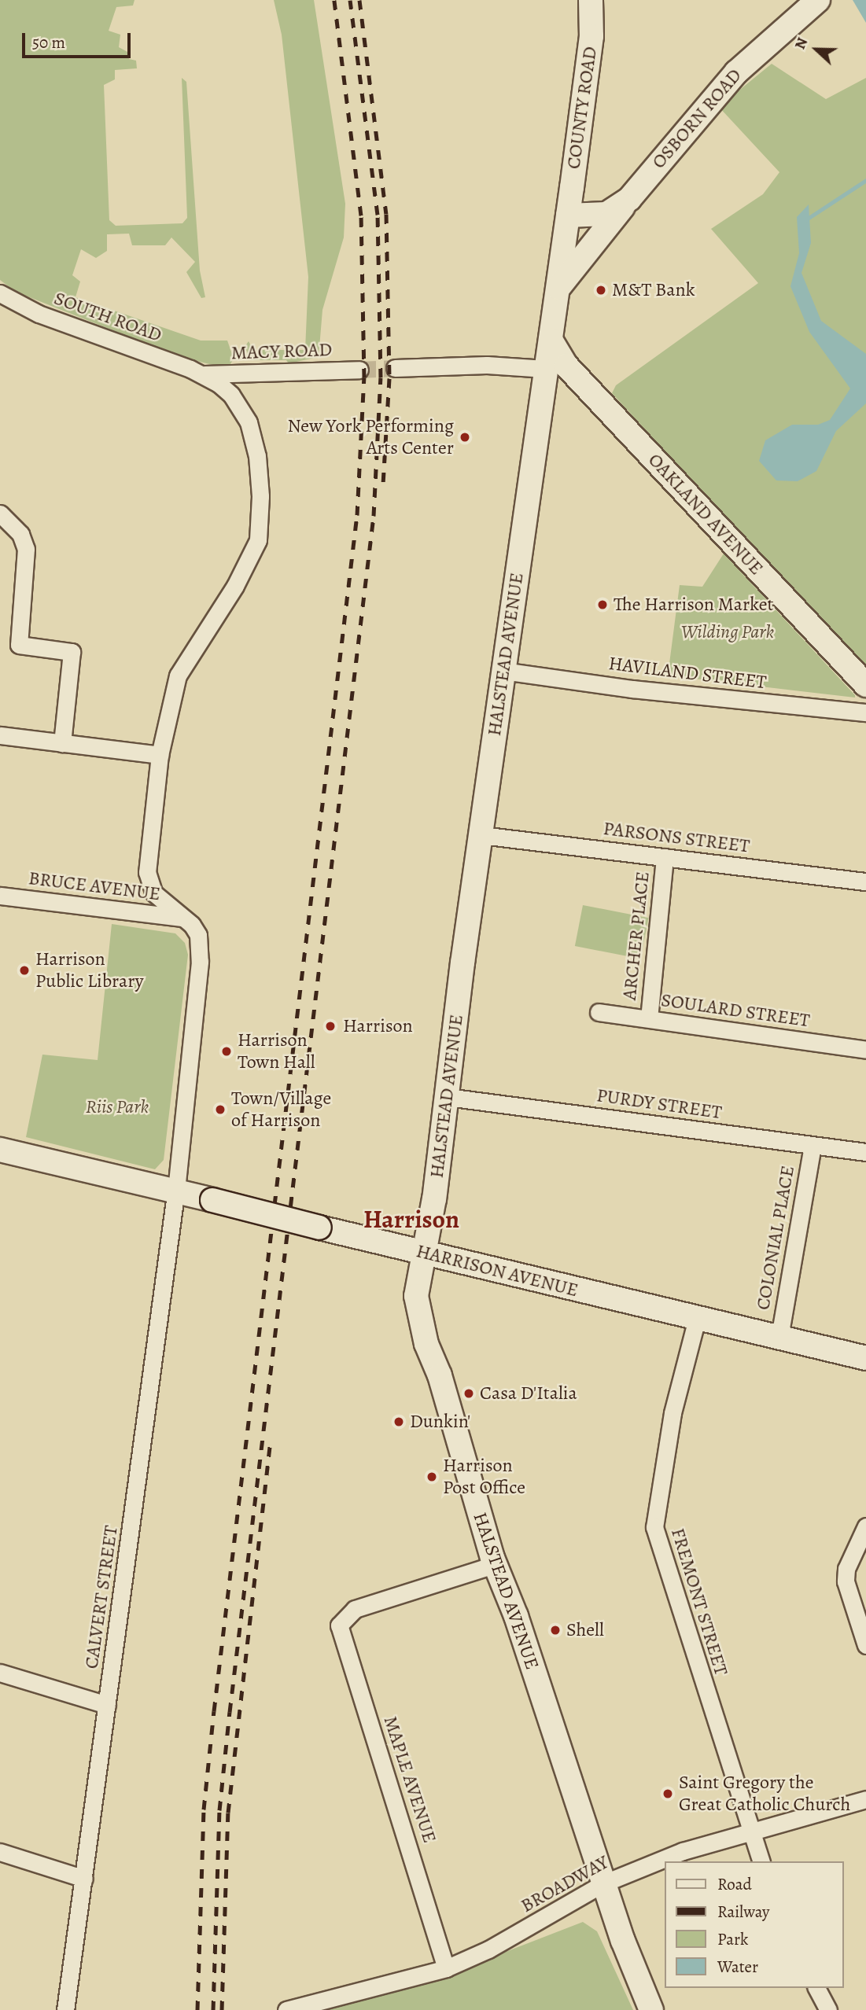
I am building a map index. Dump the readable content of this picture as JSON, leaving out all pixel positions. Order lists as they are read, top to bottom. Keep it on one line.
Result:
{"streets":{"street":["COUNTY ROAD","OSBORN ROAD","SOUTH ROAD","MACY ROAD","OAKLAND AVENUE","HALSTEAD AVENUE","HAVILAND STREET","PARSONS STREET","BRUCE AVENUE","ARCHER PLACE","SOULARD STREET","PURDY STREET","COLONIAL PLACE","HARRISON AVENUE","CALVERT STREET","FREMONT STREET","MAPLE AVENUE","BROADWAY"]},"crossings":[["COUNTY ROAD","OSBORN ROAD"],["COUNTY ROAD","HALSTEAD AVENUE"],["OSBORN ROAD","HALSTEAD AVENUE"],["SOUTH ROAD","MACY ROAD"],["SOUTH ROAD","CALVERT STREET"],["MACY ROAD","CALVERT STREET"],["OAKLAND AVENUE","HALSTEAD AVENUE"],["HALSTEAD AVENUE","HAVILAND STREET"],["HALSTEAD AVENUE","PARSONS STREET"],["HALSTEAD AVENUE","PURDY STREET"],["HALSTEAD AVENUE","HARRISON AVENUE"],["HALSTEAD AVENUE","MAPLE AVENUE"],["HALSTEAD AVENUE","BROADWAY"],["PARSONS STREET","ARCHER PLACE"],["BRUCE AVENUE","CALVERT STREET"],["ARCHER PLACE","SOULARD STREET"],["PURDY STREET","COLONIAL PLACE"],["COLONIAL PLACE","HARRISON AVENUE"],["HARRISON AVENUE","CALVERT STREET"],["HARRISON AVENUE","FREMONT STREET"],["FREMONT STREET","BROADWAY"],["MAPLE AVENUE","BROADWAY"]],"districts":["Harrison"],"parks":["Wilding Park","Riis Park"],"places":["M&T Bank","New York Performing Arts Center","The Harrison Market","Harrison Public Library","Harrison","Harrison Town Hall","Town/Village of Harrison","Casa D'Italia","Dunkin'","Harrison Post Office","Shell","Saint Gregory the Great Catholic Church"],"legend":["Road","Railway","Park","Water"],"scale_bar":"50 m","north":"left"}
